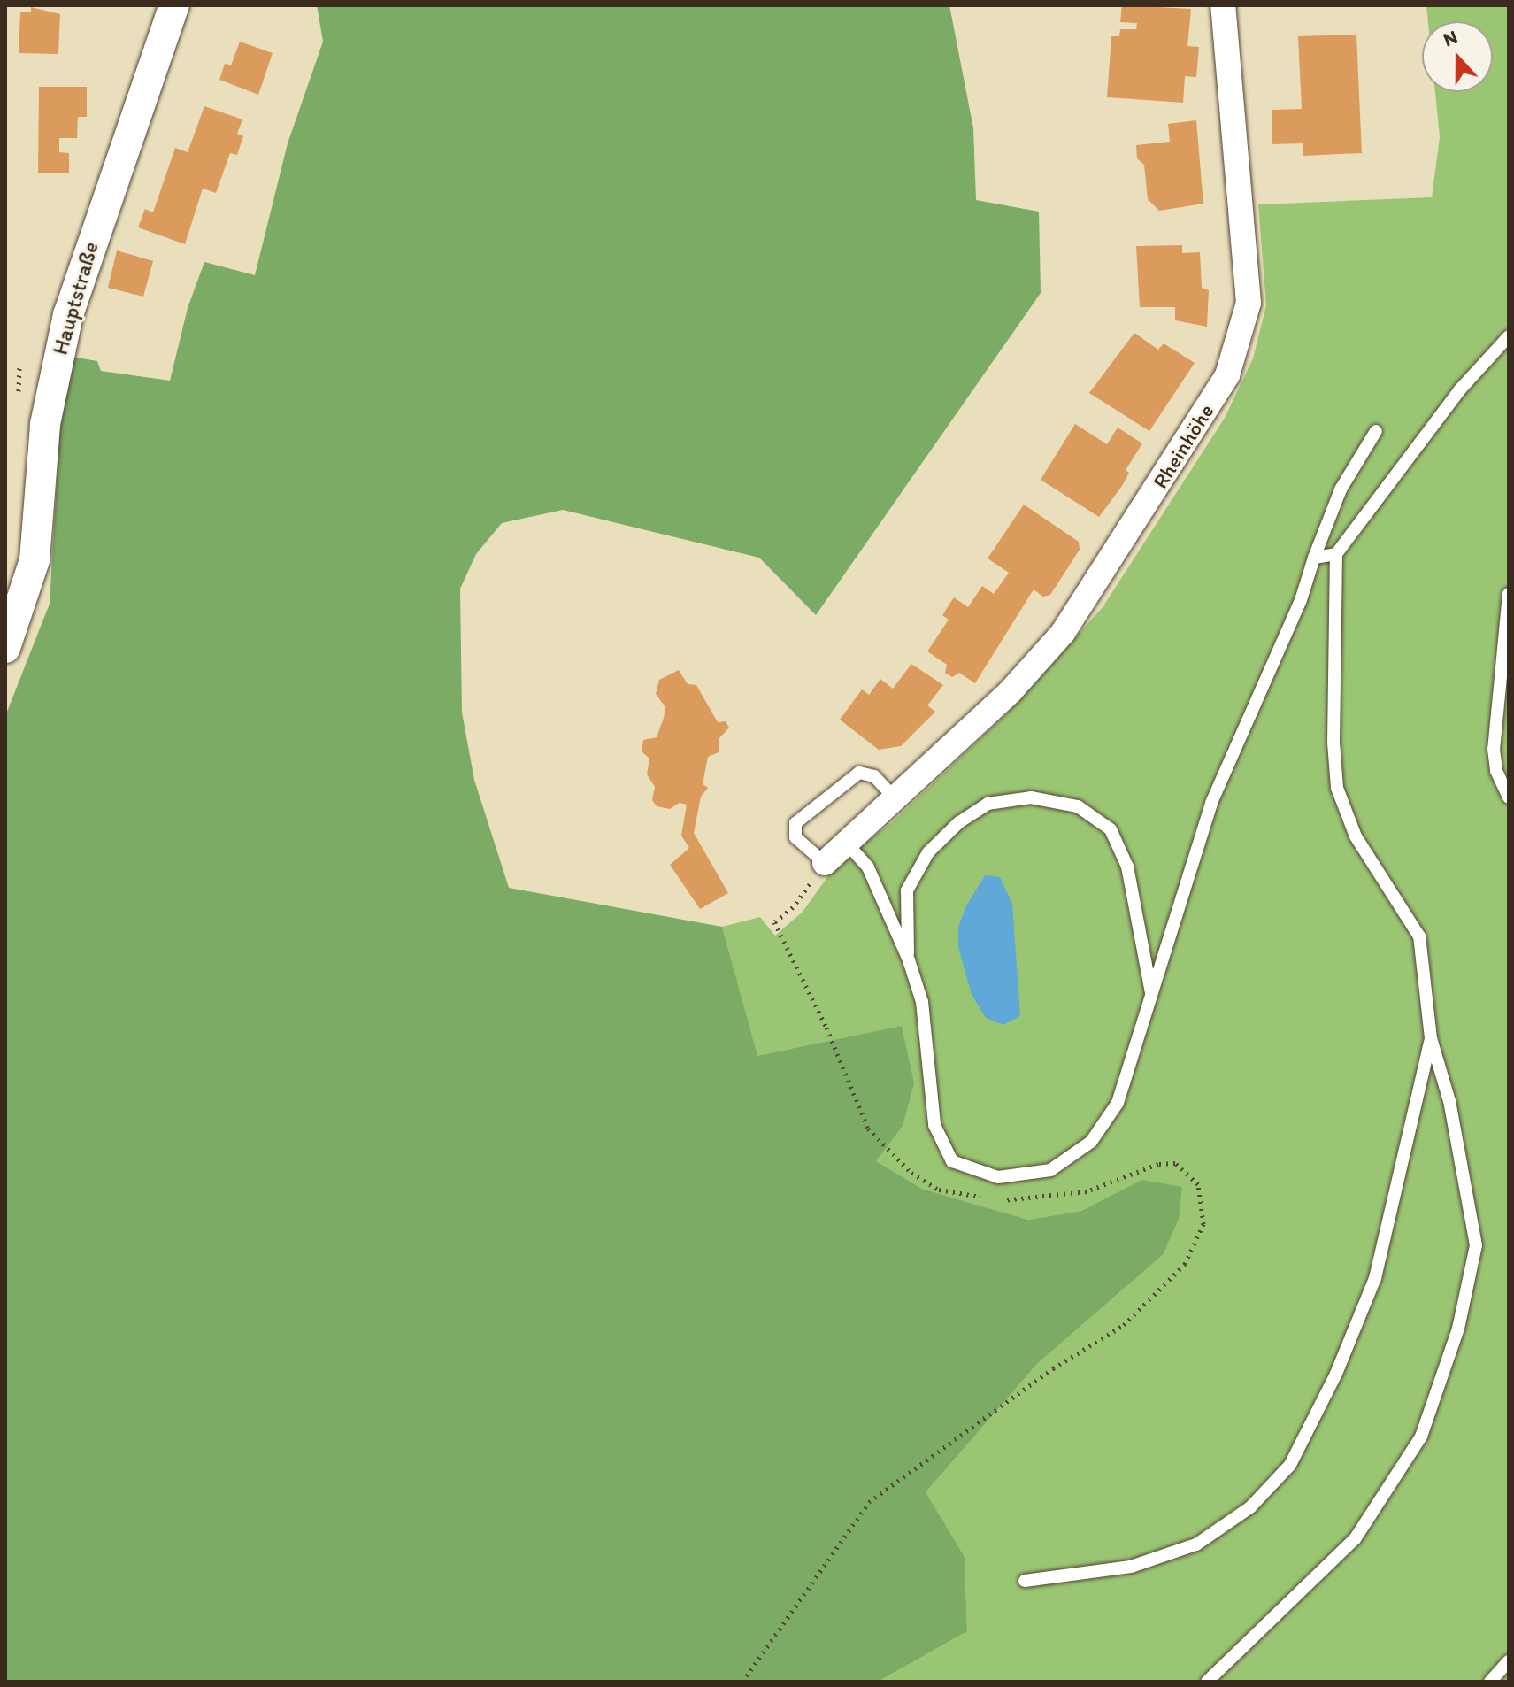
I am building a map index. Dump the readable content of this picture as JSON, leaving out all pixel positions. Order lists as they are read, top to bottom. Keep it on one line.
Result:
{"streets":{"street":["Hauptstraße","Rheinhöhe"]},"north":"top"}
